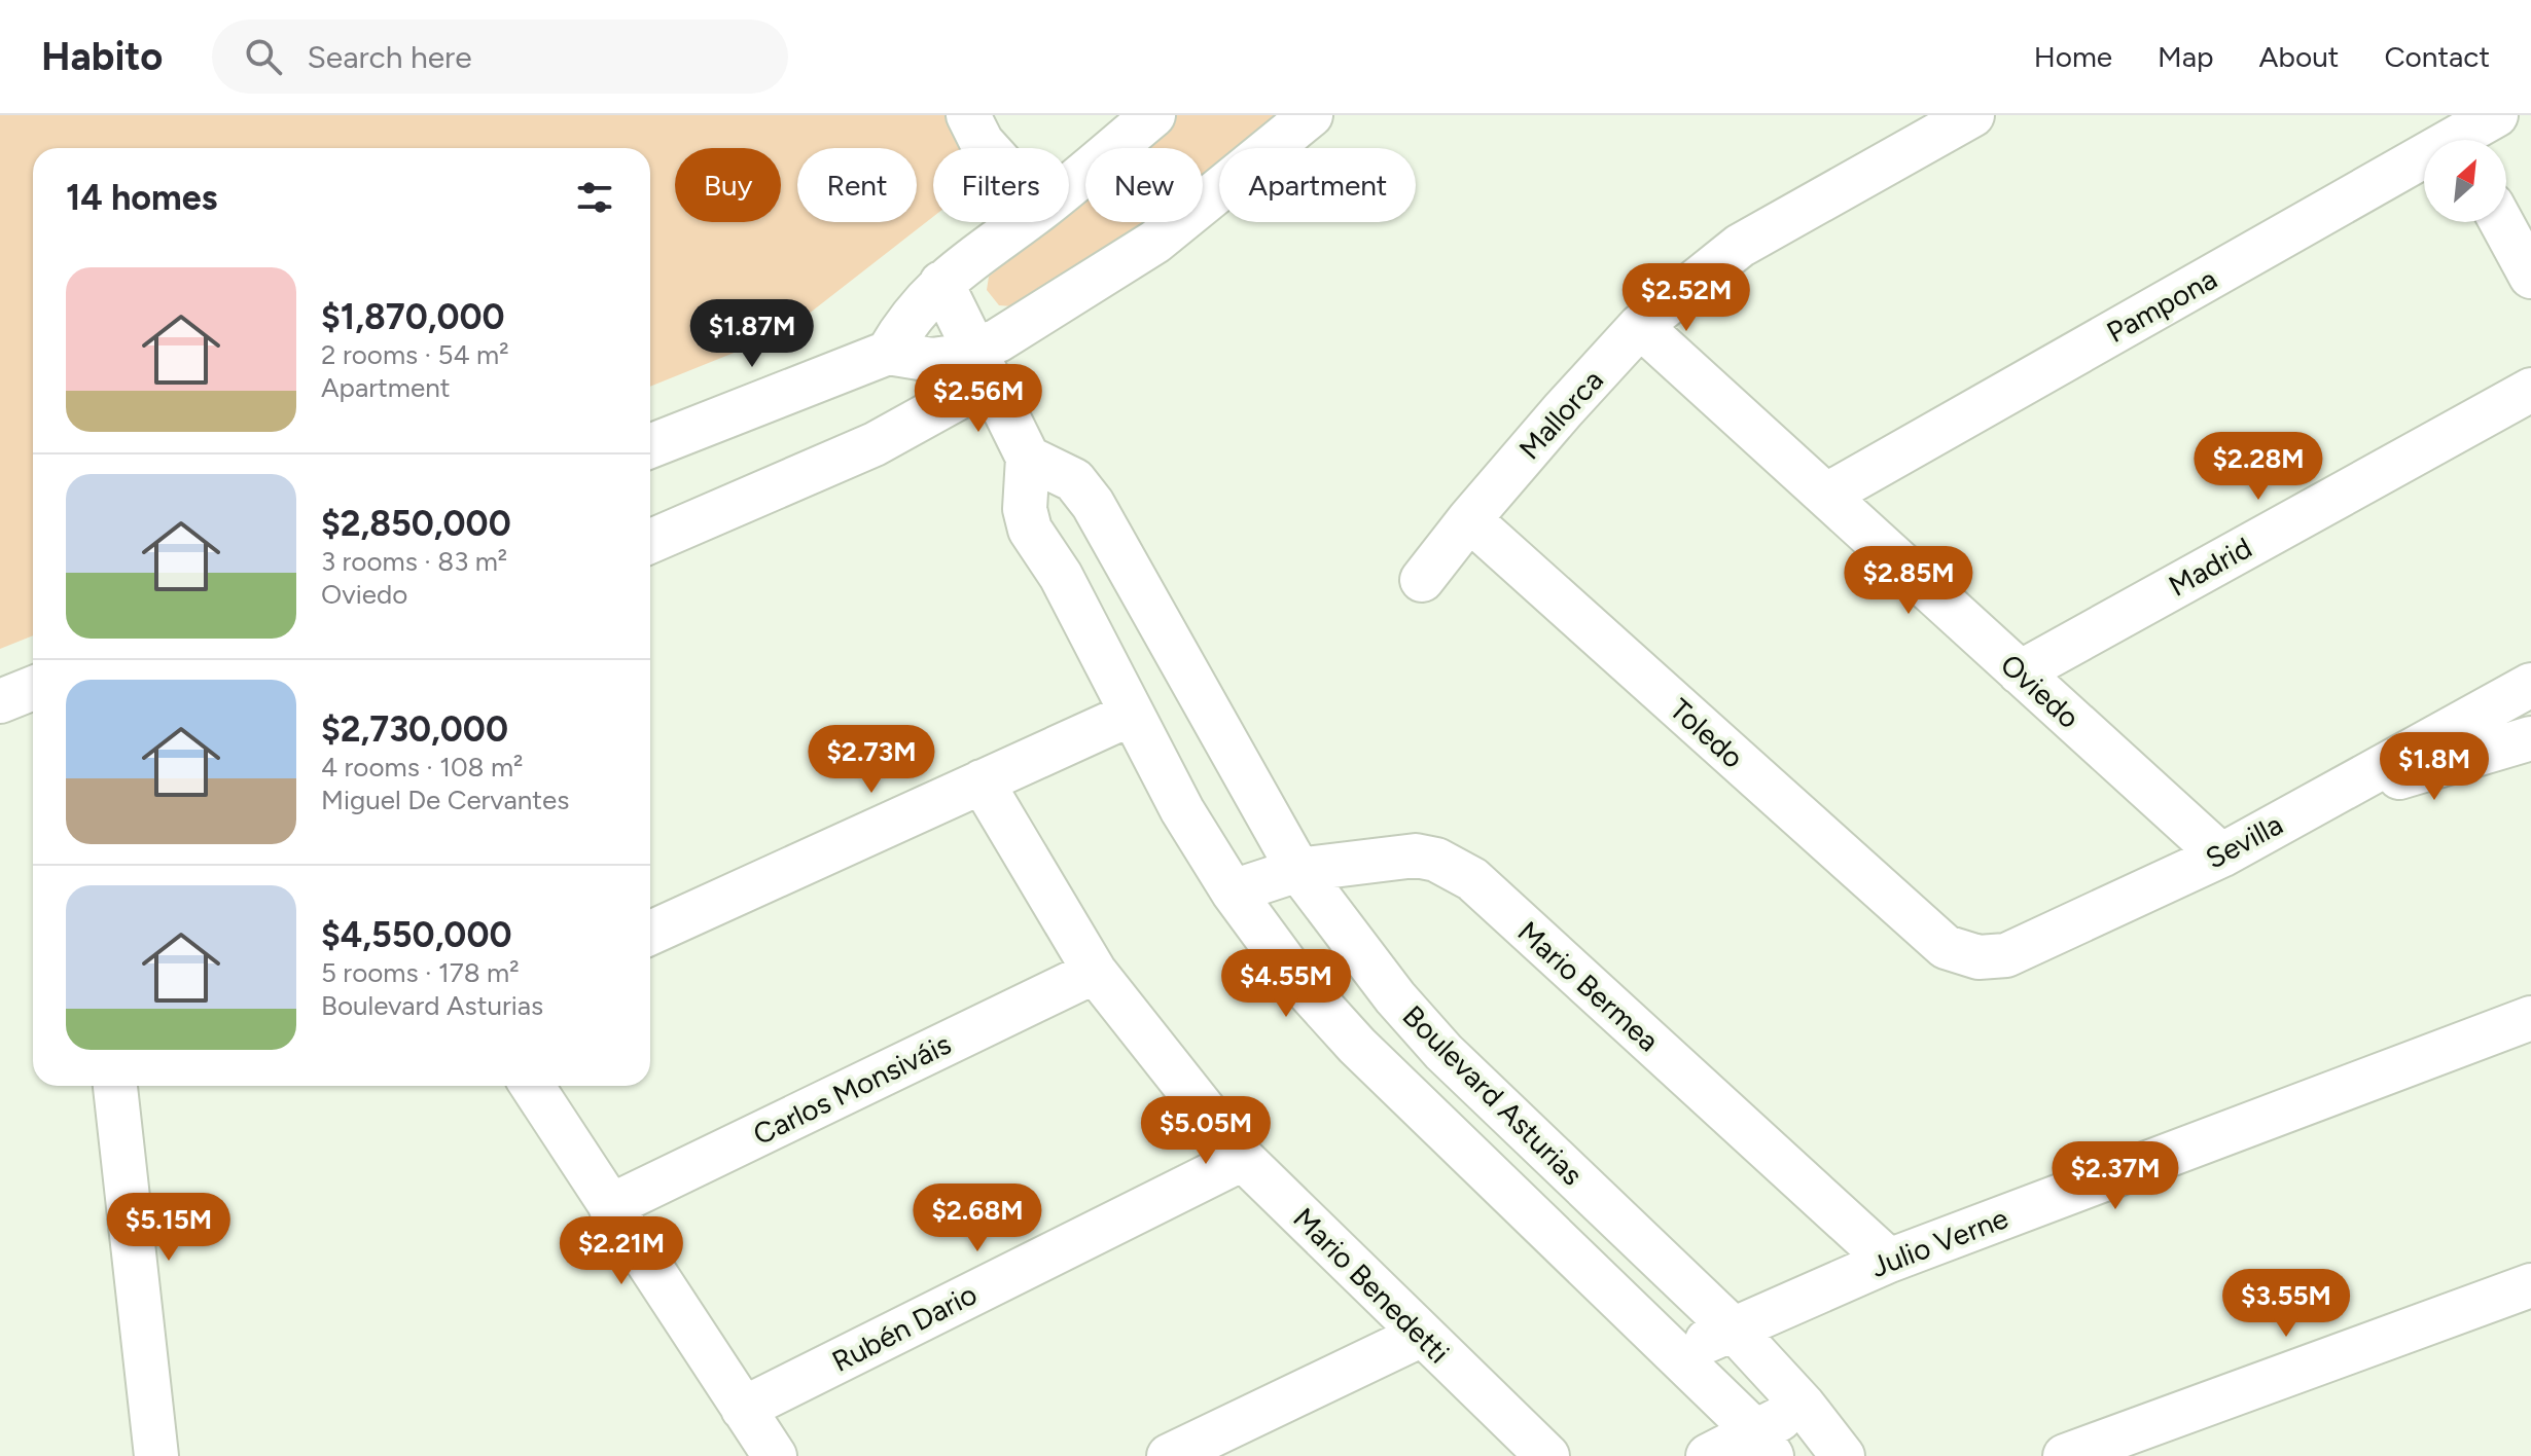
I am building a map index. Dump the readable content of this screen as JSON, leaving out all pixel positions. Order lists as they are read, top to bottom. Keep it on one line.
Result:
{"streets":{"street":["Pampona","Mallorca","Madrid","Oviedo","Toledo","Sevilla","Mario Bermea","Carlos Monsiváis","Boulevard Asturias","Julio Verne","Mario Benedetti","Rubén Dario"]},"crossings":[["Pampona","Oviedo"],["Mallorca","Oviedo"],["Mallorca","Toledo"],["Madrid","Oviedo"],["Oviedo","Sevilla"],["Toledo","Sevilla"],["Mario Bermea","Boulevard Asturias"],["Mario Bermea","Julio Verne"],["Carlos Monsiváis","Mario Benedetti"],["Boulevard Asturias","Julio Verne"],["Mario Benedetti","Rubén Dario"]],"north":"top right","page":{"header":"Habito","search":"Search here","nav":["Home","Map","About","Contact"],"chip":["Buy","Rent","Filters","New","Apartment"],"heading":"14 homes","list":[{"name":"$1,870,000","note":"2 rooms · 54 m² · Apartment"},{"name":"$2,850,000","note":"3 rooms · 83 m² · Oviedo"},{"name":"$2,730,000","note":"4 rooms · 108 m² · Miguel De Cervantes"},{"name":"$4,550,000","note":"5 rooms · 178 m² · Boulevard Asturias"}],"price":["$2.52M","$1.87M","$2.56M","$2.28M","$2.85M","$2.73M","$1.8M","$4.55M","$5.05M","$2.37M","$2.68M","$5.15M","$2.21M","$3.55M"]}}
